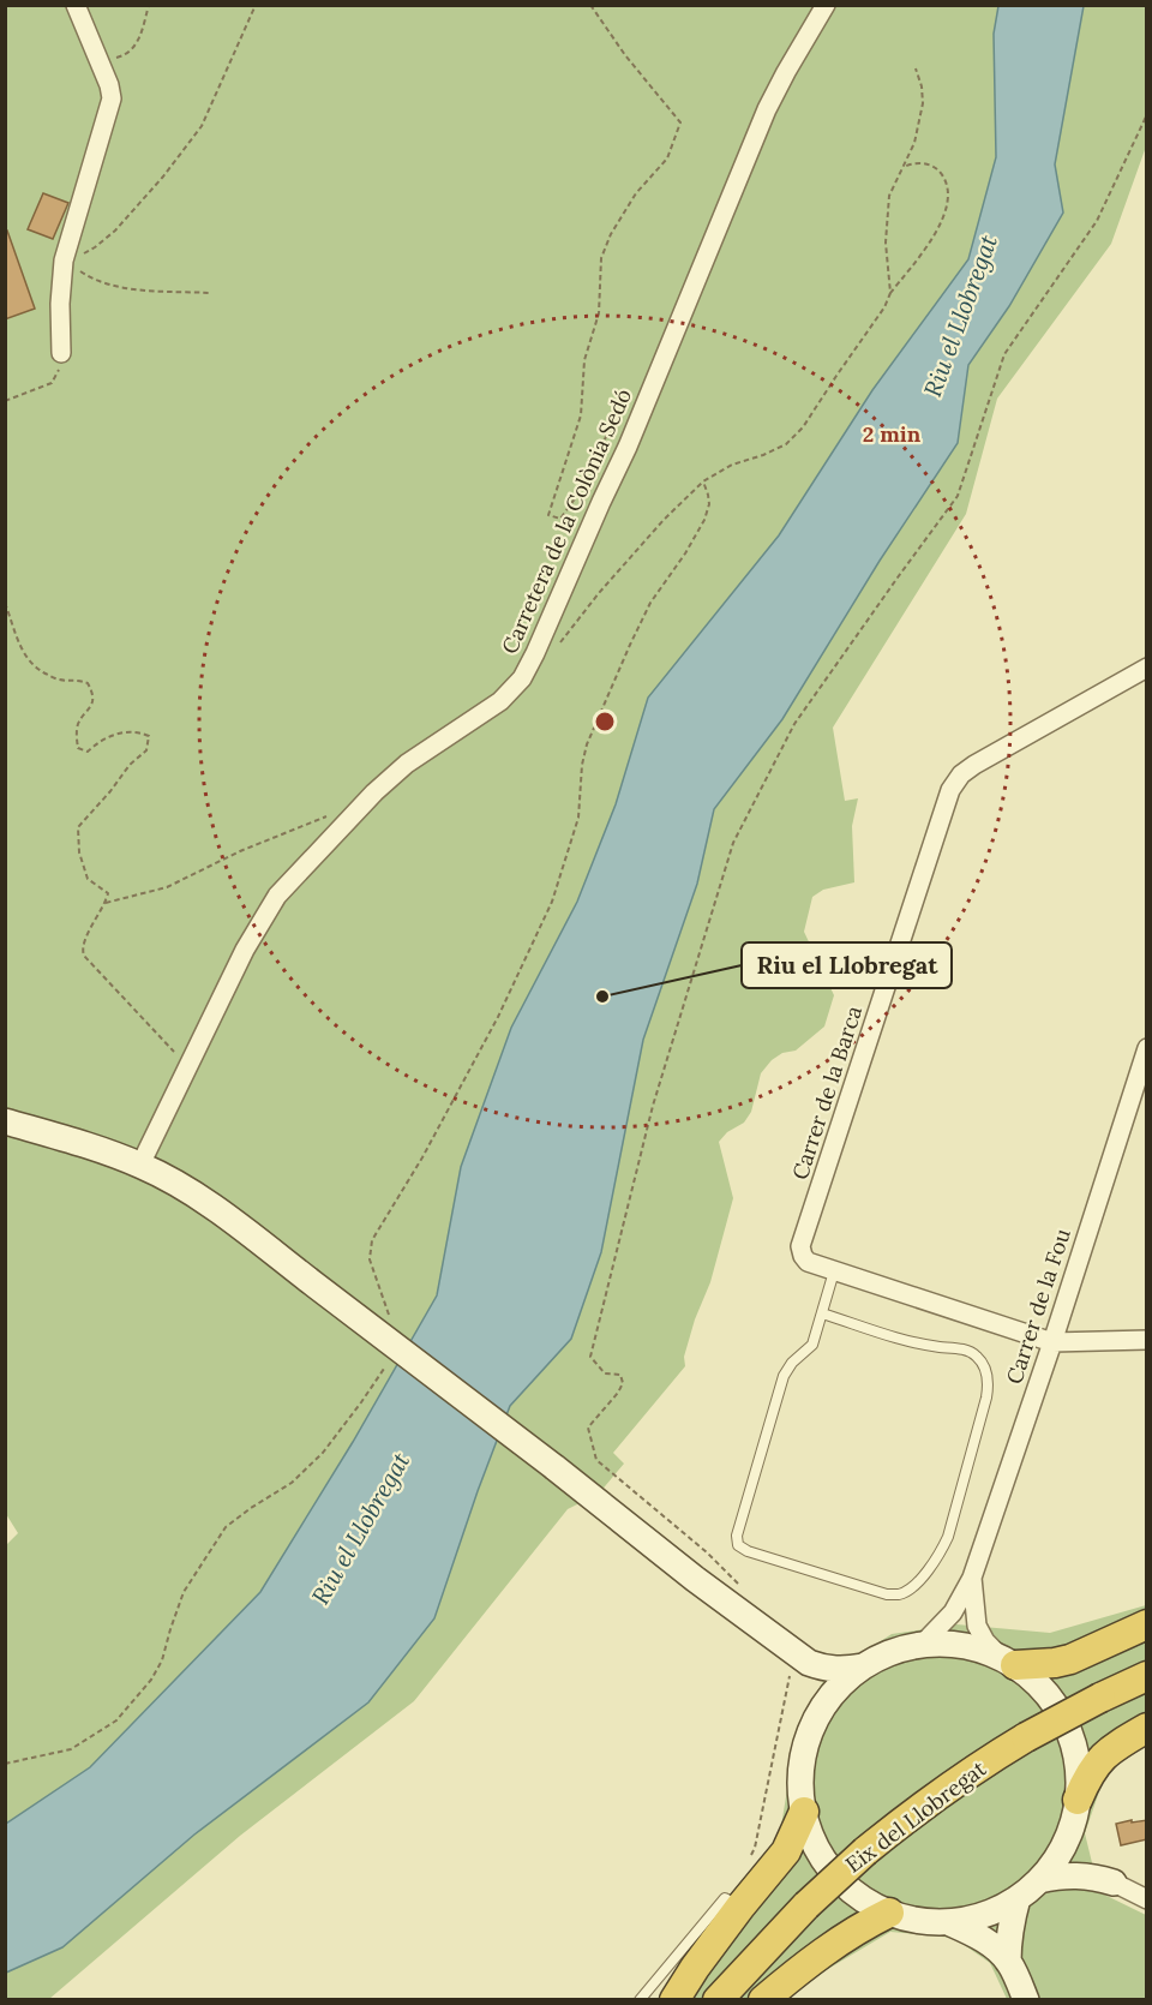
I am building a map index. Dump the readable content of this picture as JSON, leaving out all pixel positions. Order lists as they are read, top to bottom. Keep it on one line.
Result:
{"streets":{"highway":["Eix del Llobregat"],"street":["Carretera de la Colònia Sedó","Carrer de la Barca","Carrer de la Fou"]},"crossings":[["Carrer de la Barca","Carrer de la Fou"]],"water":["Riu el Llobregat"],"places":["Riu el Llobregat"],"rings":["2 min"]}
